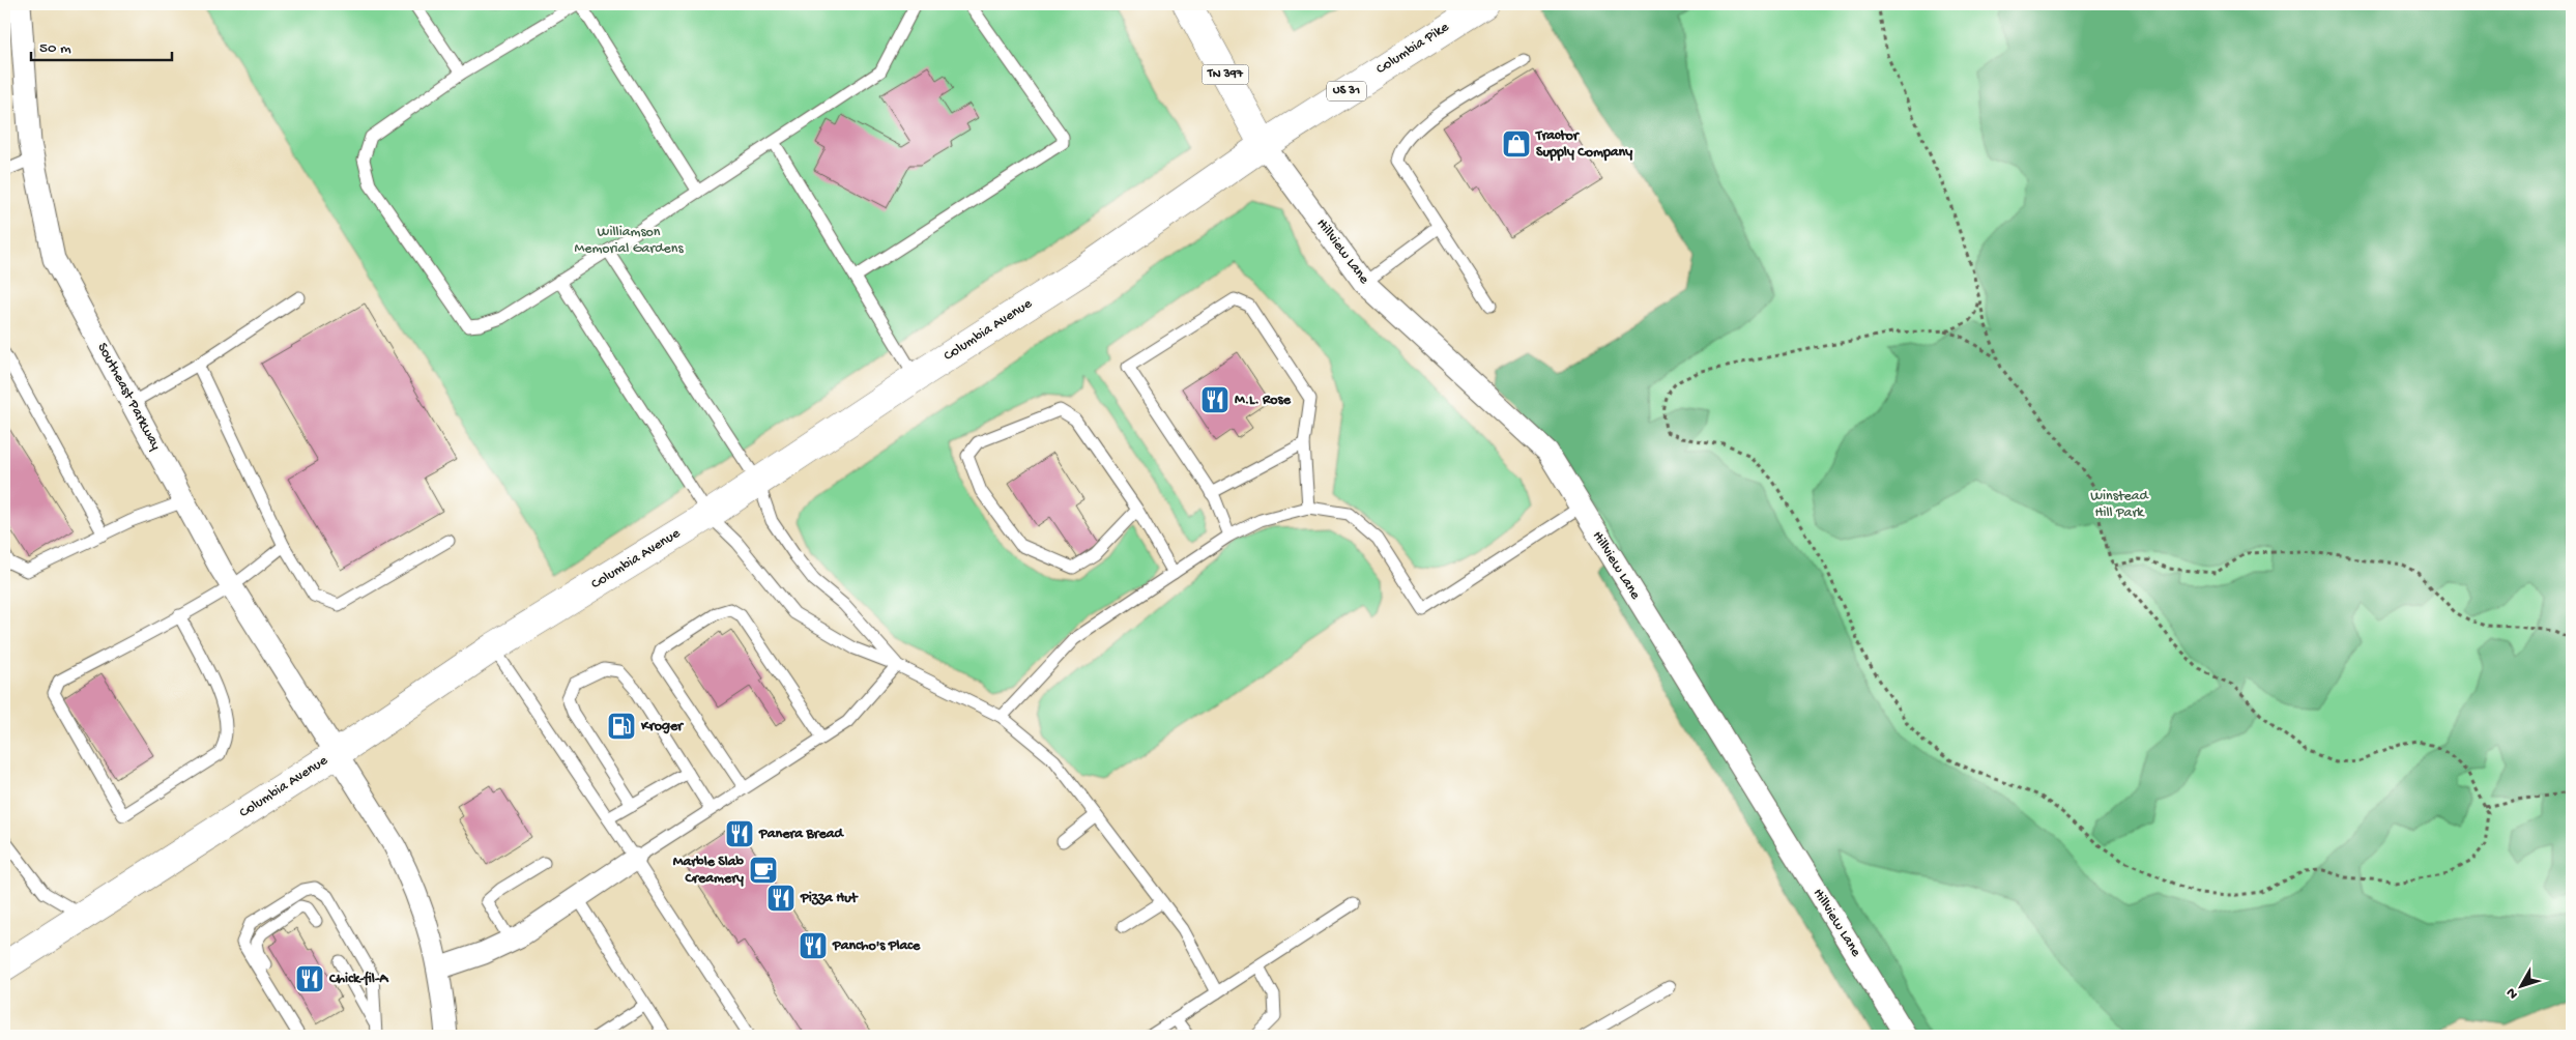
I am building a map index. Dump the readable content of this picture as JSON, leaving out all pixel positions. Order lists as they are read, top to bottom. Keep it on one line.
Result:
{"streets":{"main road":["Columbia Pike","TN 397","US 31","Columbia Avenue"],"street":["Hillview Lane","Southeast Parkway"]},"crossings":[["Columbia Pike","TN 397"],["Columbia Pike","Hillview Lane"],["Columbia Pike","Columbia Avenue"],["TN 397","Hillview Lane"],["TN 397","Columbia Avenue"],["Hillview Lane","Columbia Avenue"],["Columbia Avenue","Southeast Parkway"]],"parks":["Williamson Memorial Gardens","Winstead Hill Park"],"places":{"shop":["Tractor Supply Company"],"restaurant":["M.L. Rose","Panera Bread","Pizza Hut","Pancho's Place","Chick-fil-A"],"fuel station":["Kroger"],"cafe":["Marble Slab Creamery"]},"scale_bar":"50 m","north":"bottom left"}
